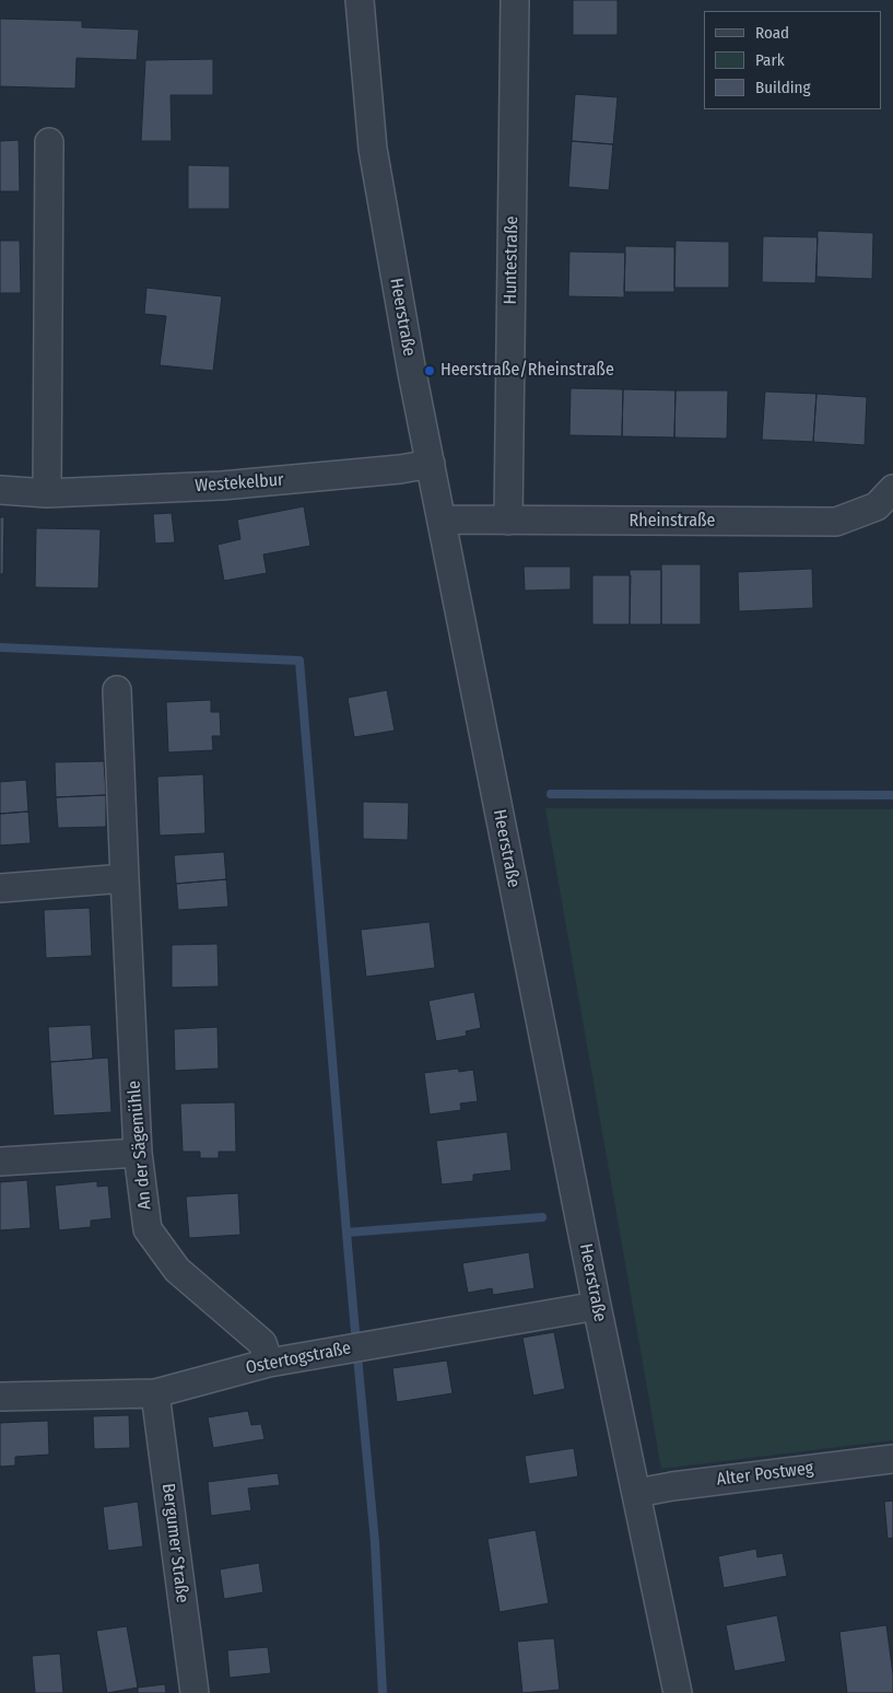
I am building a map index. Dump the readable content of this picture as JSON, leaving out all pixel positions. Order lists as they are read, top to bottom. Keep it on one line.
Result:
{"streets":{"street":["Huntestraße","Heerstraße","Westekelbur","Rheinstraße","An der Sägemühle","Ostertogstraße","Alter Postweg","Bergumer Straße"]},"crossings":[["Huntestraße","Rheinstraße"],["Heerstraße","Westekelbur"],["Heerstraße","Rheinstraße"],["Heerstraße","Ostertogstraße"],["Heerstraße","Alter Postweg"],["An der Sägemühle","Ostertogstraße"],["Ostertogstraße","Bergumer Straße"]],"places":["Heerstraße/Rheinstraße"],"legend":["Road","Park","Building"]}
